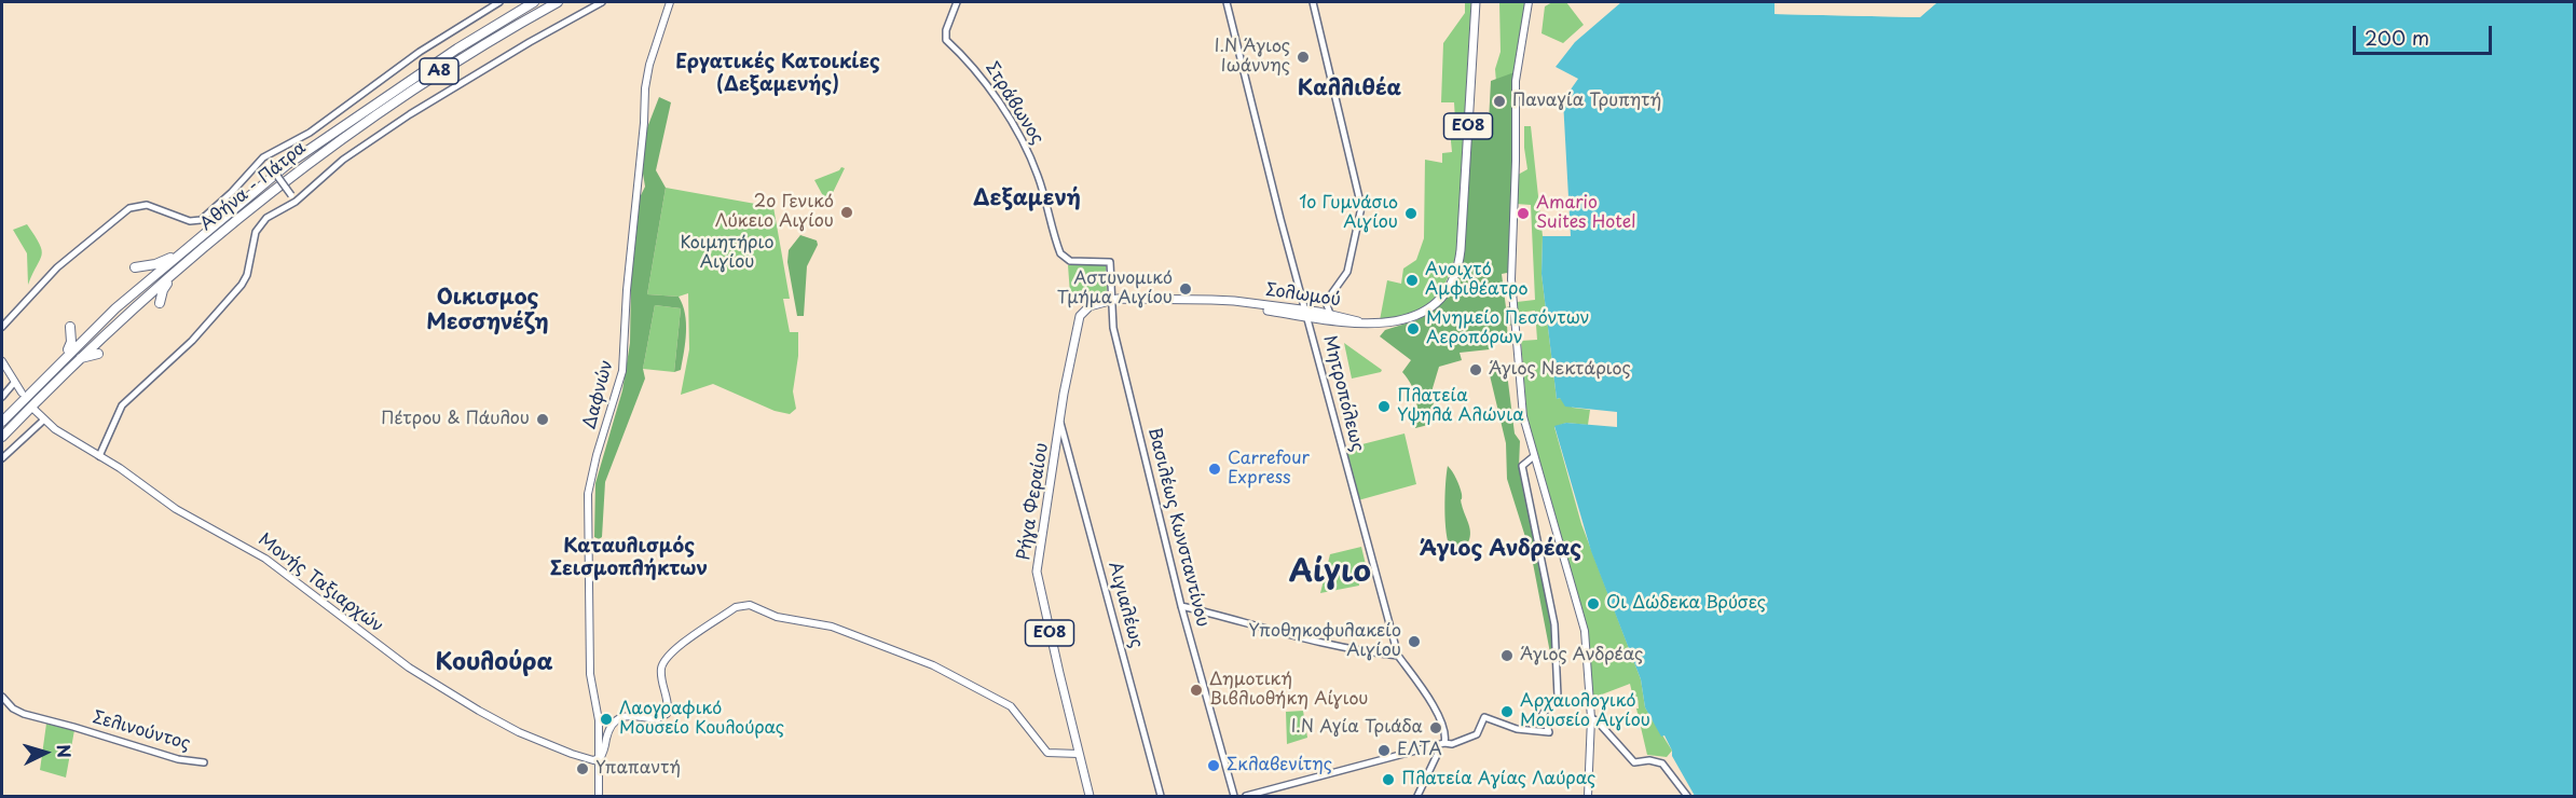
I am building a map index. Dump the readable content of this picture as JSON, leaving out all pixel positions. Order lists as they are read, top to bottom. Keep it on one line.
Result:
{"streets":{"highway":["Α8","Αθήνα - Πάτρα"],"main road":["ΕΟ8","Σολωμού","Δαφνών","Ρήγα Φεραίου","Μονής Ταξιαρχών"],"street":["Στράβωνος","Μητροπόλεως","Βασιλέως Κωνσταντίνου","Αιγιαλέως","Σελινούντος"]},"crossings":[["Στράβωνος","Βασιλέως Κωνσταντίνου"],["Σολωμού","Μητροπόλεως"],["Σολωμού","Ρήγα Φεραίου"],["Σολωμού","Βασιλέως Κωνσταντίνου"],["Δαφνών","Μονής Ταξιαρχών"],["Ρήγα Φεραίου","Αιγιαλέως"]],"districts":["Εργατικές Κατοικίες (Δεξαμενής)","Καλλιθέα","Δεξαμενή","Οικισμος Μεσσηνέζη","Καταυλισμός Σεισμοπλήκτων","Άγιος Ανδρέας","Αίγιο","Κουλούρα"],"parks":["Κοιμητήριο Αιγίου"],"places":["Ι.Ν Άγιος Ιωάννης","Παναγία Τρυπητή","2ο Γενικό Λύκειο Αιγίου","1ο Γυμνάσιο Αιγίου","Amario Suites Hotel","Aνοιχτό Aμφιθέατρο","Αστυνομικό Τμήμα Αιγίου","Μνημείο Πεσόντων Αεροπόρων","Άγιος Νεκτάριος","Πλατεία Υψηλά Αλώνια","Πέτρου & Πάυλου","Carrefour Express","Οι Δώδεκα Βρύσες","Υποθηκοφυλακείο Αιγίου","Άγιος Ανδρέας","Δημοτική Βιβλιοθήκη Αίγιου","Αρχαιολογικό Μουσείο Αιγίου","Λαογραφικό Μουσείο Κουλούρας","Ι.Ν Αγία Τριάδα","ΕΛΤΑ","Σκλαβενίτης","Υπαπαντή","Πλατεία Αγίας Λαύρας"],"scale_bar":"200 m","north":"right"}
